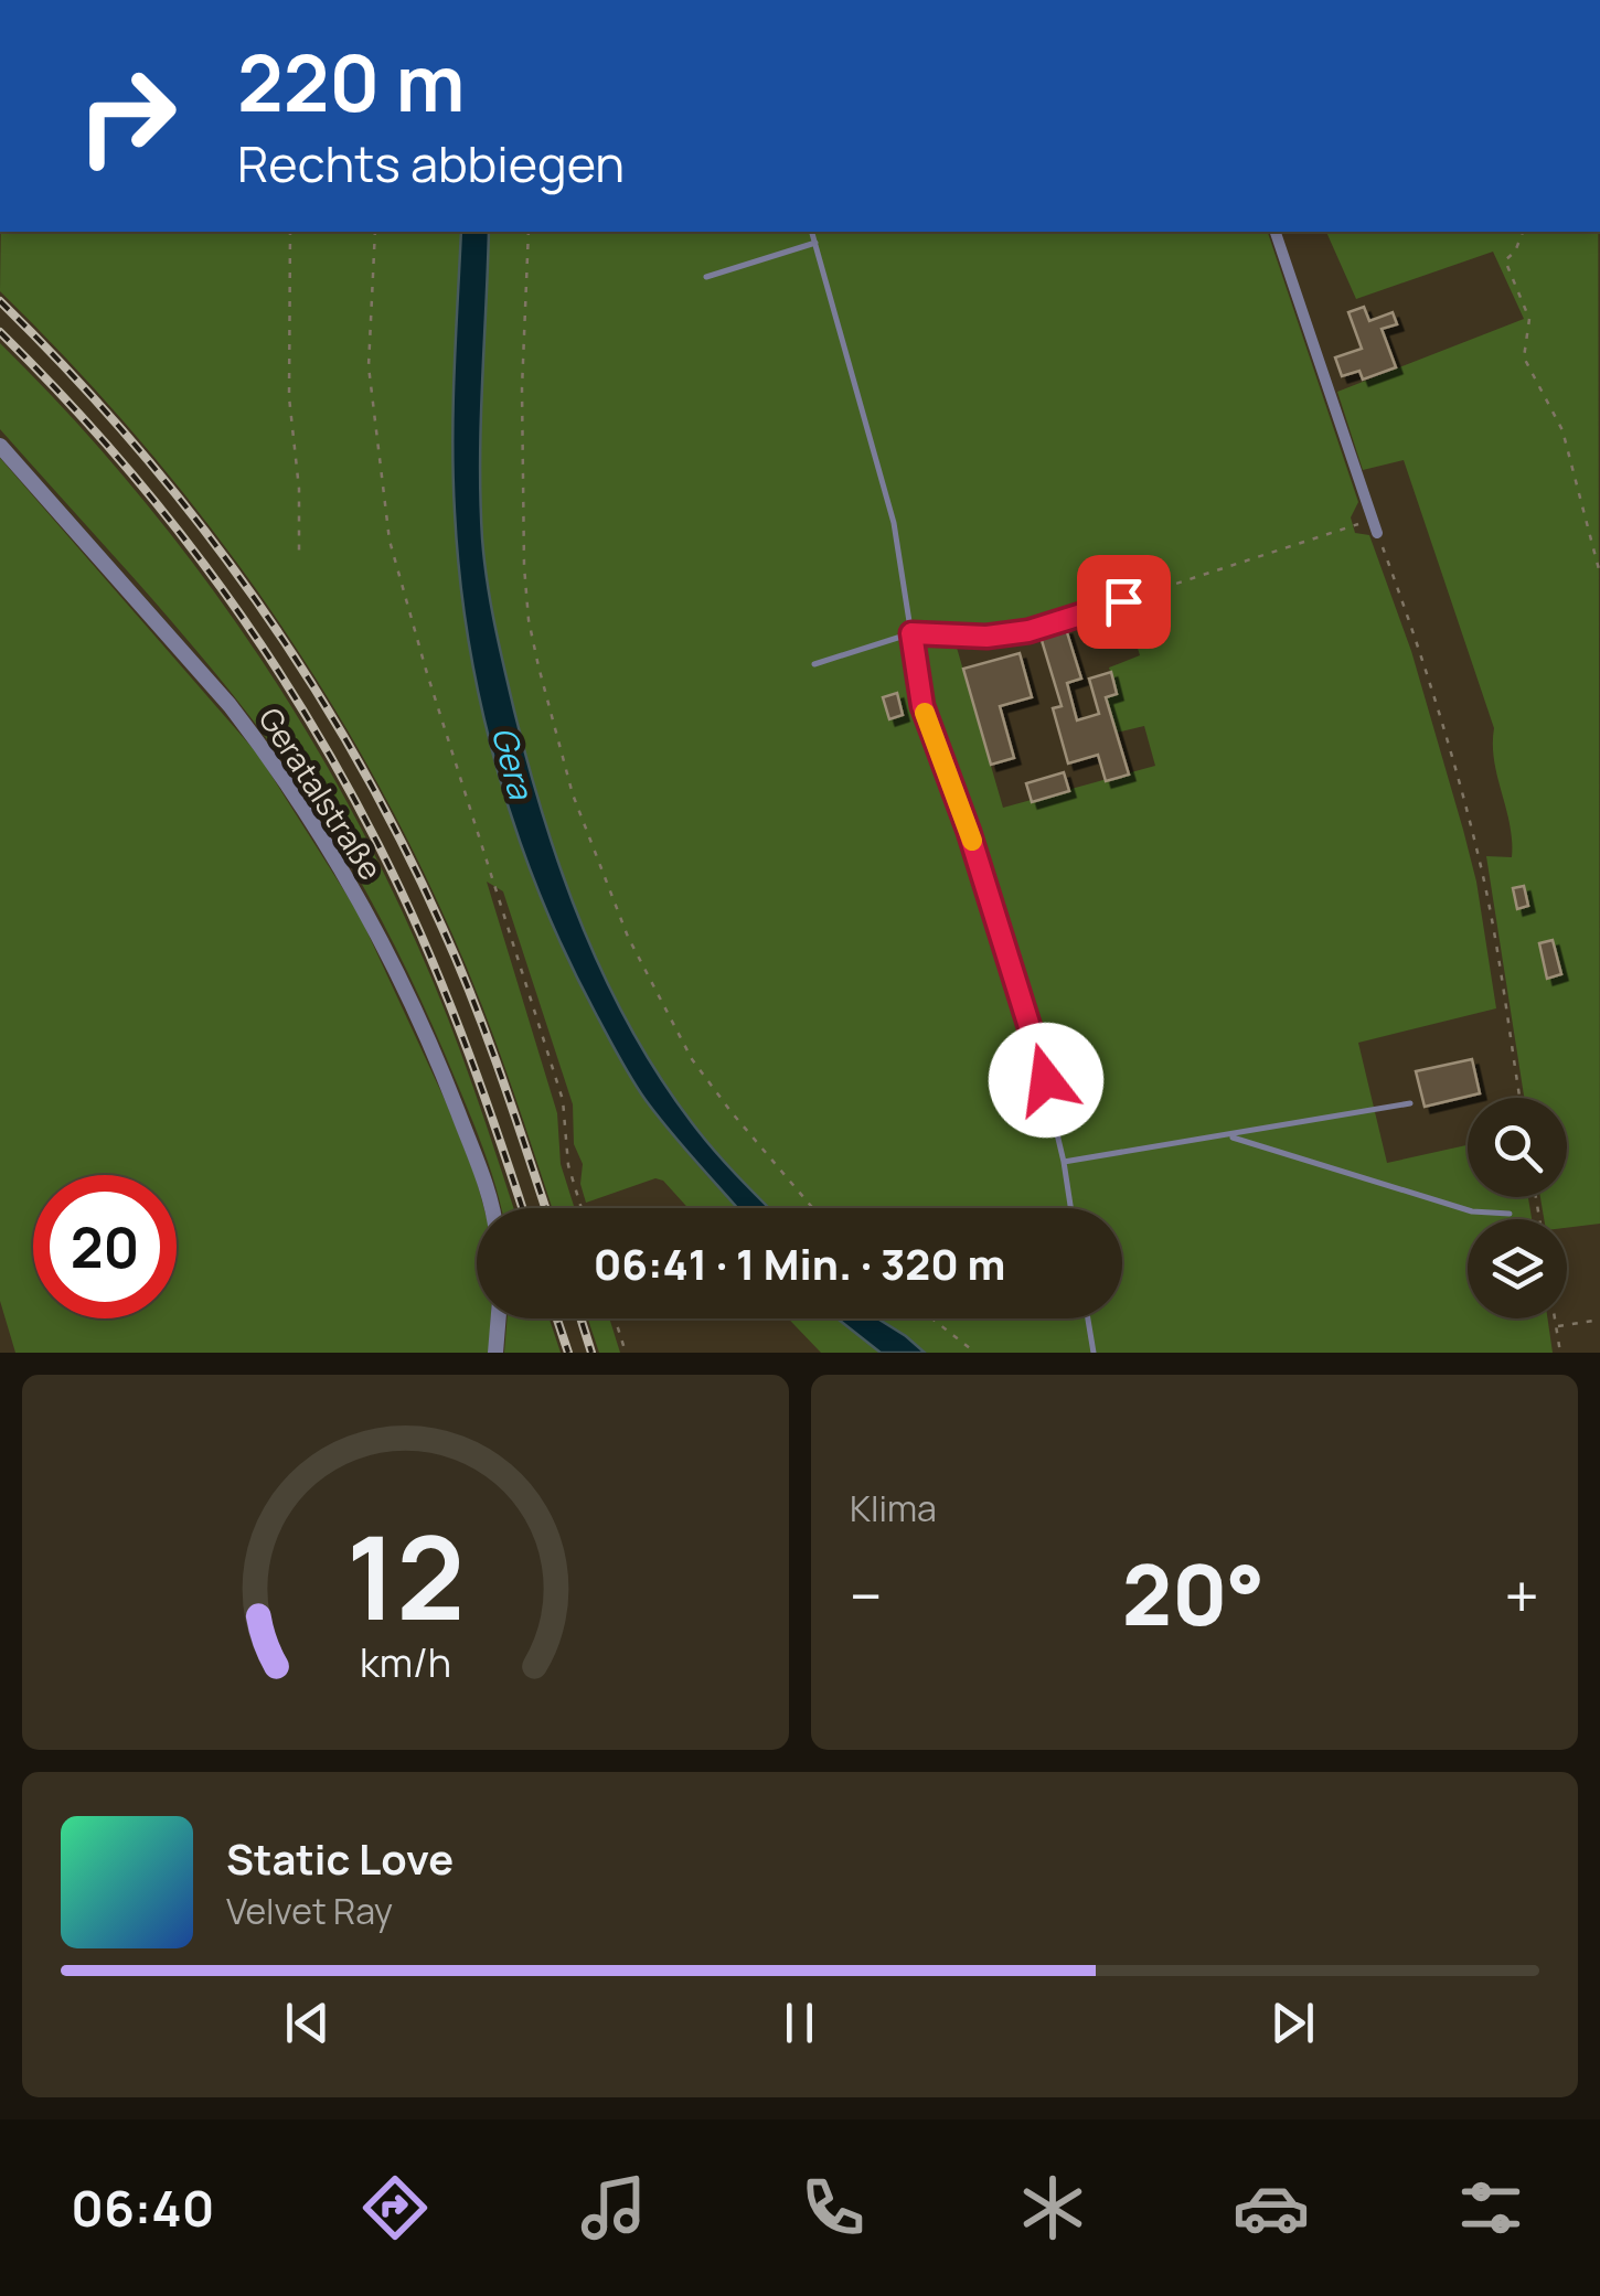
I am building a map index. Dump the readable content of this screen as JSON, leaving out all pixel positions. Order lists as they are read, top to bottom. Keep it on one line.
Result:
{"streets":{"street":["Geratalstraße"]},"water":["Gera"],"page":{"turn":["220 m","Rechts abbiegen"],"limit":"20","trip":"06:41 · 1 Min. · 320 m","tile":"Klima","heat":["−","20°","+"],"song":["Static Love","Velvet Ray"],"tabs":"06:40","gauge":["12","km/h"]}}
